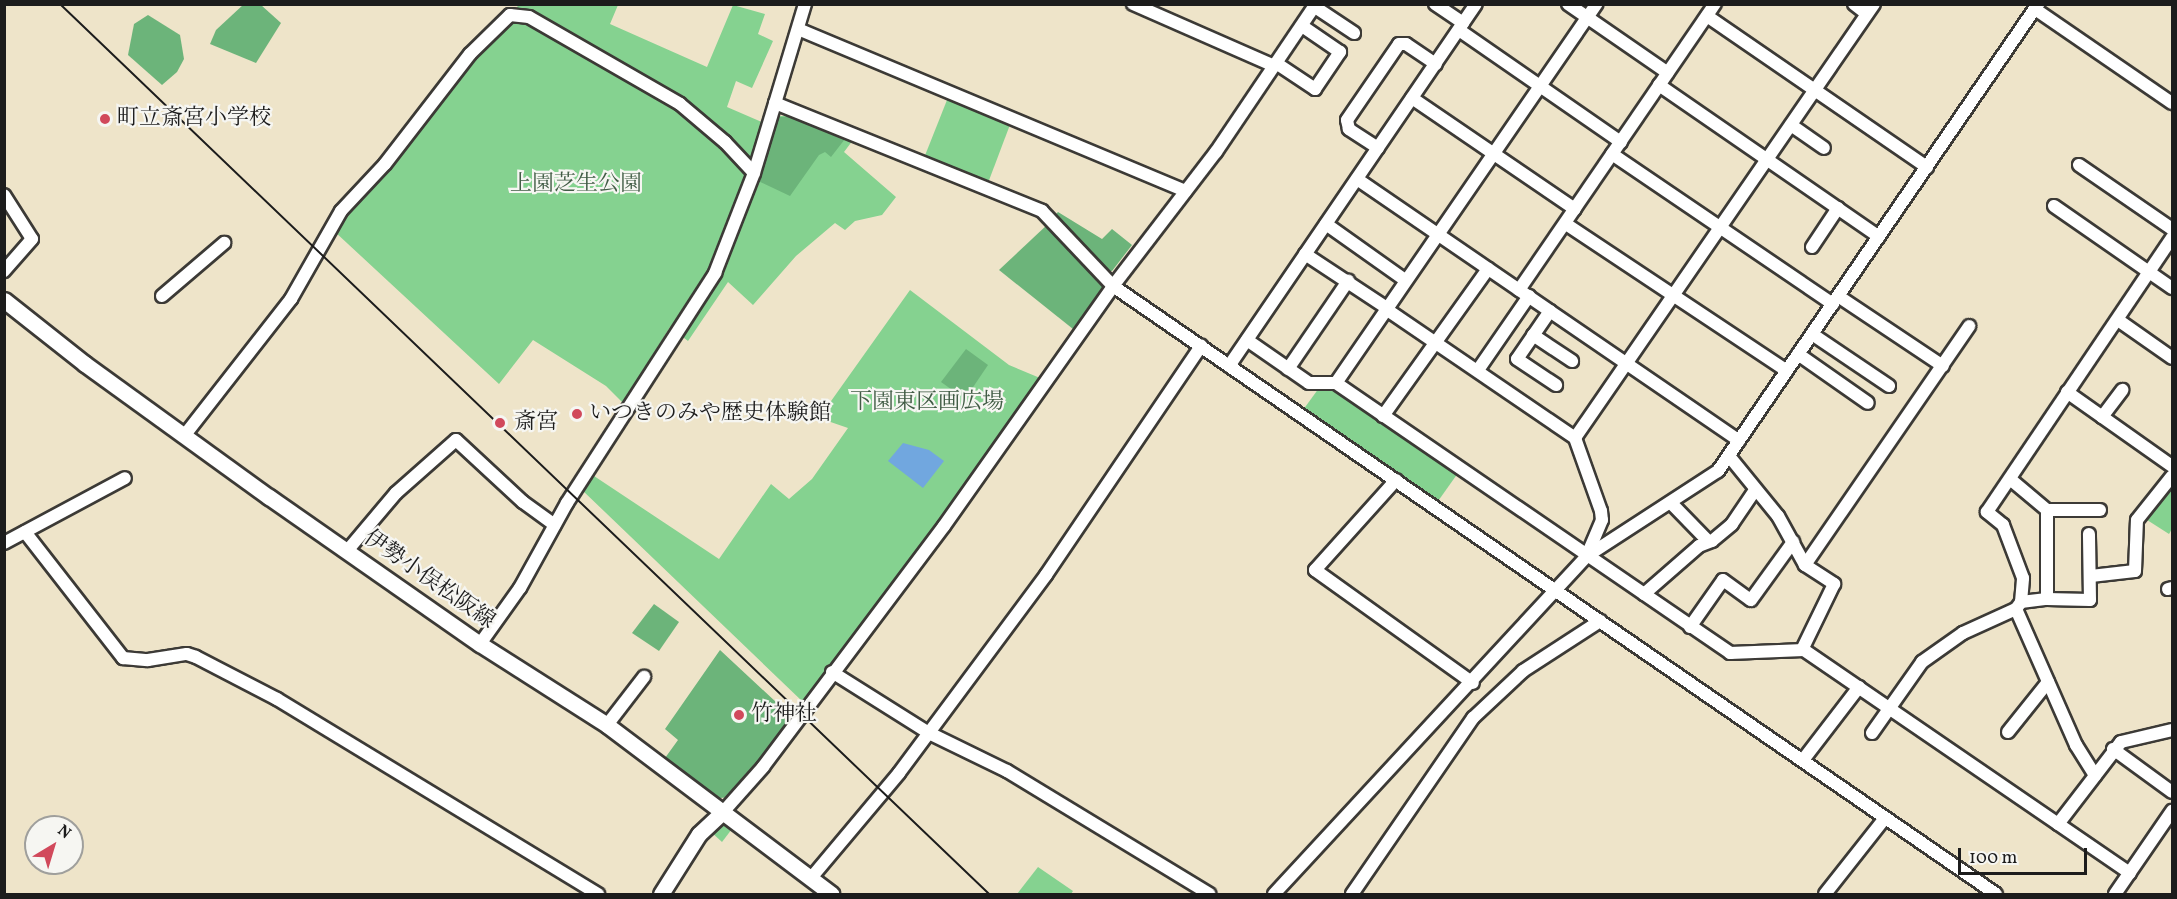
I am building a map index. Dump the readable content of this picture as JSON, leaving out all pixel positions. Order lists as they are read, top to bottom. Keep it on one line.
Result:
{"streets":{"main road":["伊勢小俣松阪線"]},"parks":["上園芝生公園","下園東区画広場"],"places":["町立斎宮小学校","いつきのみや歴史体験館","斎宮","竹神社"],"scale_bar":"100 m","north":"top right"}
